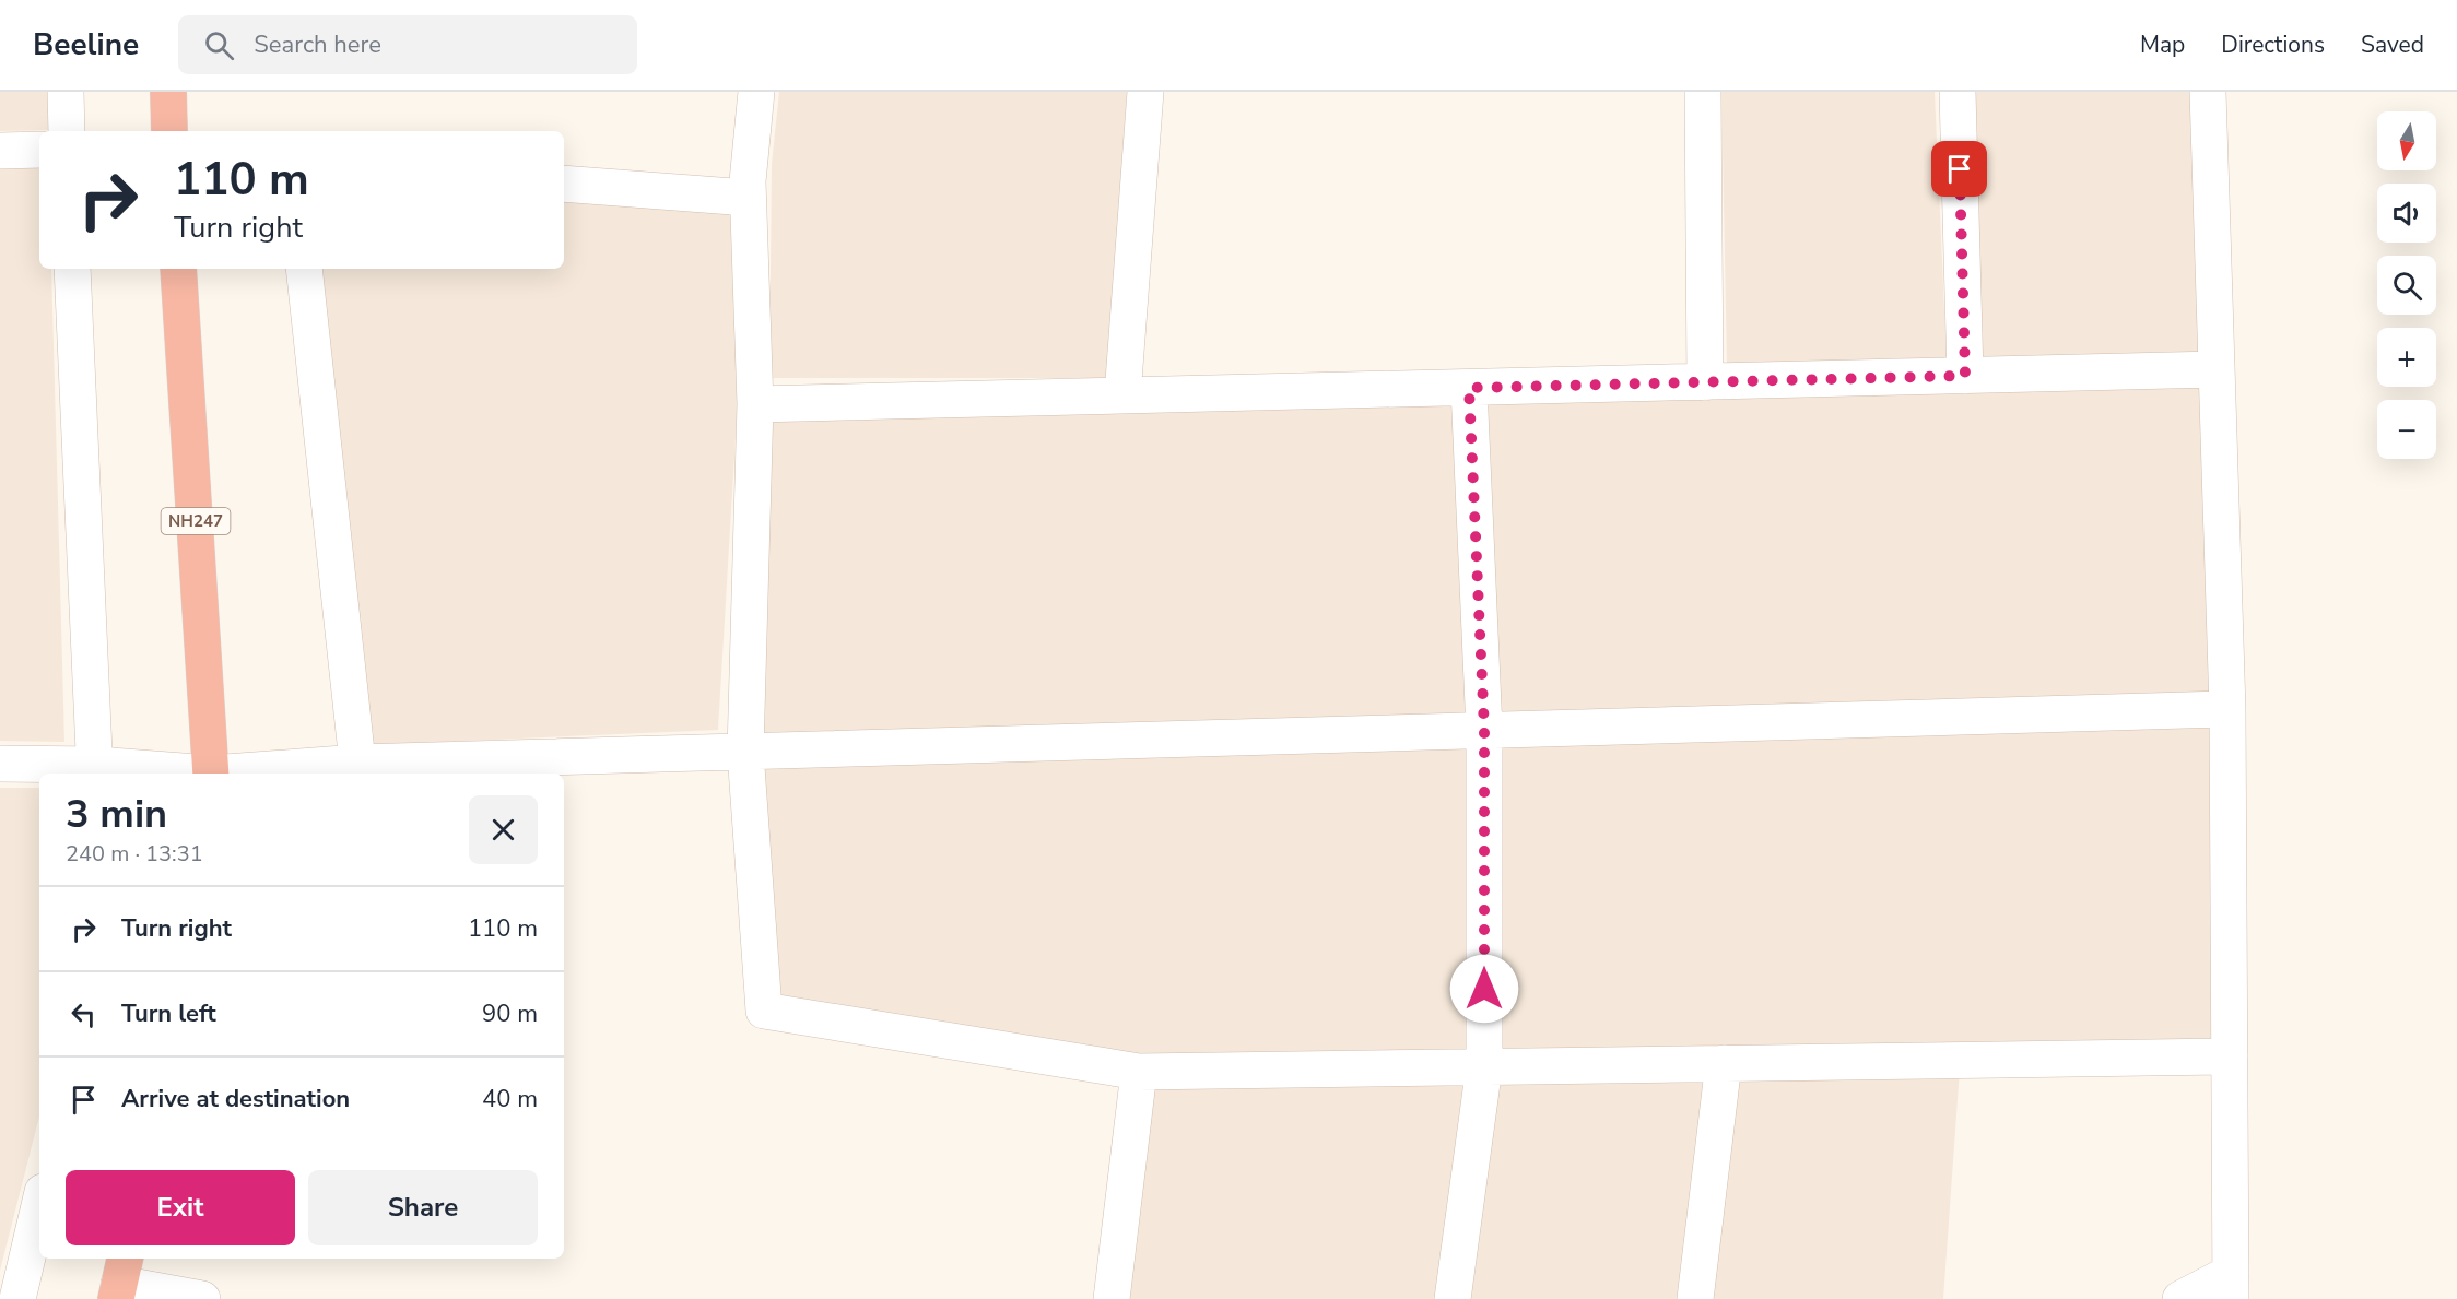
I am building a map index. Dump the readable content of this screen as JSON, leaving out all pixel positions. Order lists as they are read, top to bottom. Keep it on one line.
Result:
{"streets":{"highway":["NH247"]},"north":"bottom","page":{"header":"Beeline","search":"Search here","nav":["Map","Directions","Saved"],"map_buttons":["+","−"],"turn":["110 m","Turn right"],"heading":["3 min","240 m · 13:31"],"list":[{"name":"Turn right","value":"110 m"},{"name":"Turn left","value":"90 m"},{"name":"Arrive at destination","value":"40 m"}],"buttons":["Exit","Share"]}}
